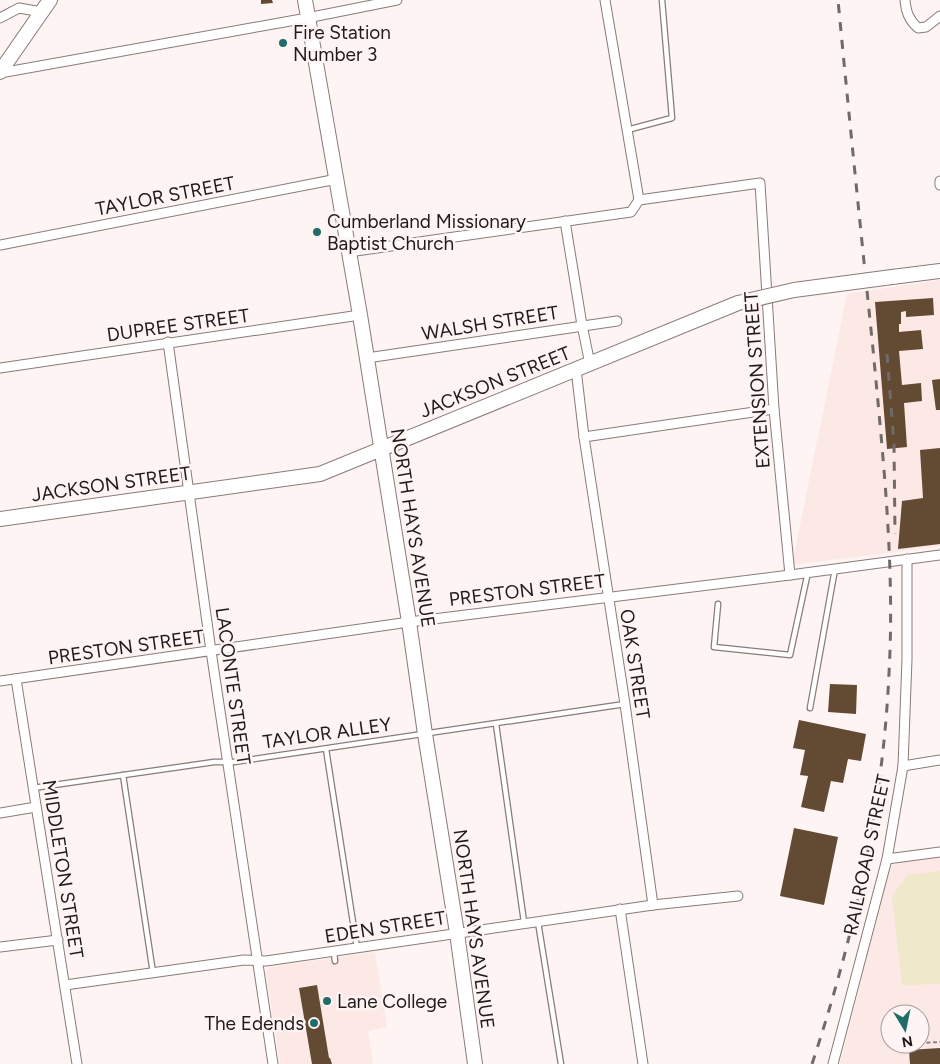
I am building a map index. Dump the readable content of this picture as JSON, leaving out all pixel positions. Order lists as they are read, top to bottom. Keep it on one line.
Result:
{"streets":{"street":["TAYLOR STREET","WALSH STREET","DUPREE STREET","EXTENSION STREET","JACKSON STREET","NORTH HAYS AVENUE","PRESTON STREET","OAK STREET","LACONTE STREET","RAILROAD STREET","MIDDLETON STREET","EDEN STREET"],"lane":["TAYLOR ALLEY"]},"crossings":[["TAYLOR STREET","NORTH HAYS AVENUE"],["WALSH STREET","NORTH HAYS AVENUE"],["DUPREE STREET","NORTH HAYS AVENUE"],["DUPREE STREET","LACONTE STREET"],["EXTENSION STREET","PRESTON STREET"],["JACKSON STREET","NORTH HAYS AVENUE"],["JACKSON STREET","OAK STREET"],["JACKSON STREET","LACONTE STREET"],["NORTH HAYS AVENUE","PRESTON STREET"],["NORTH HAYS AVENUE","TAYLOR ALLEY"],["NORTH HAYS AVENUE","EDEN STREET"],["PRESTON STREET","OAK STREET"],["PRESTON STREET","LACONTE STREET"],["PRESTON STREET","RAILROAD STREET"],["PRESTON STREET","MIDDLETON STREET"],["OAK STREET","TAYLOR ALLEY"],["OAK STREET","EDEN STREET"],["LACONTE STREET","TAYLOR ALLEY"],["LACONTE STREET","EDEN STREET"],["TAYLOR ALLEY","MIDDLETON STREET"],["MIDDLETON STREET","EDEN STREET"]],"places":["Fire Station Number 3","Cumberland Missionary Baptist Church","Lane College","The Edends"],"north":"bottom"}
